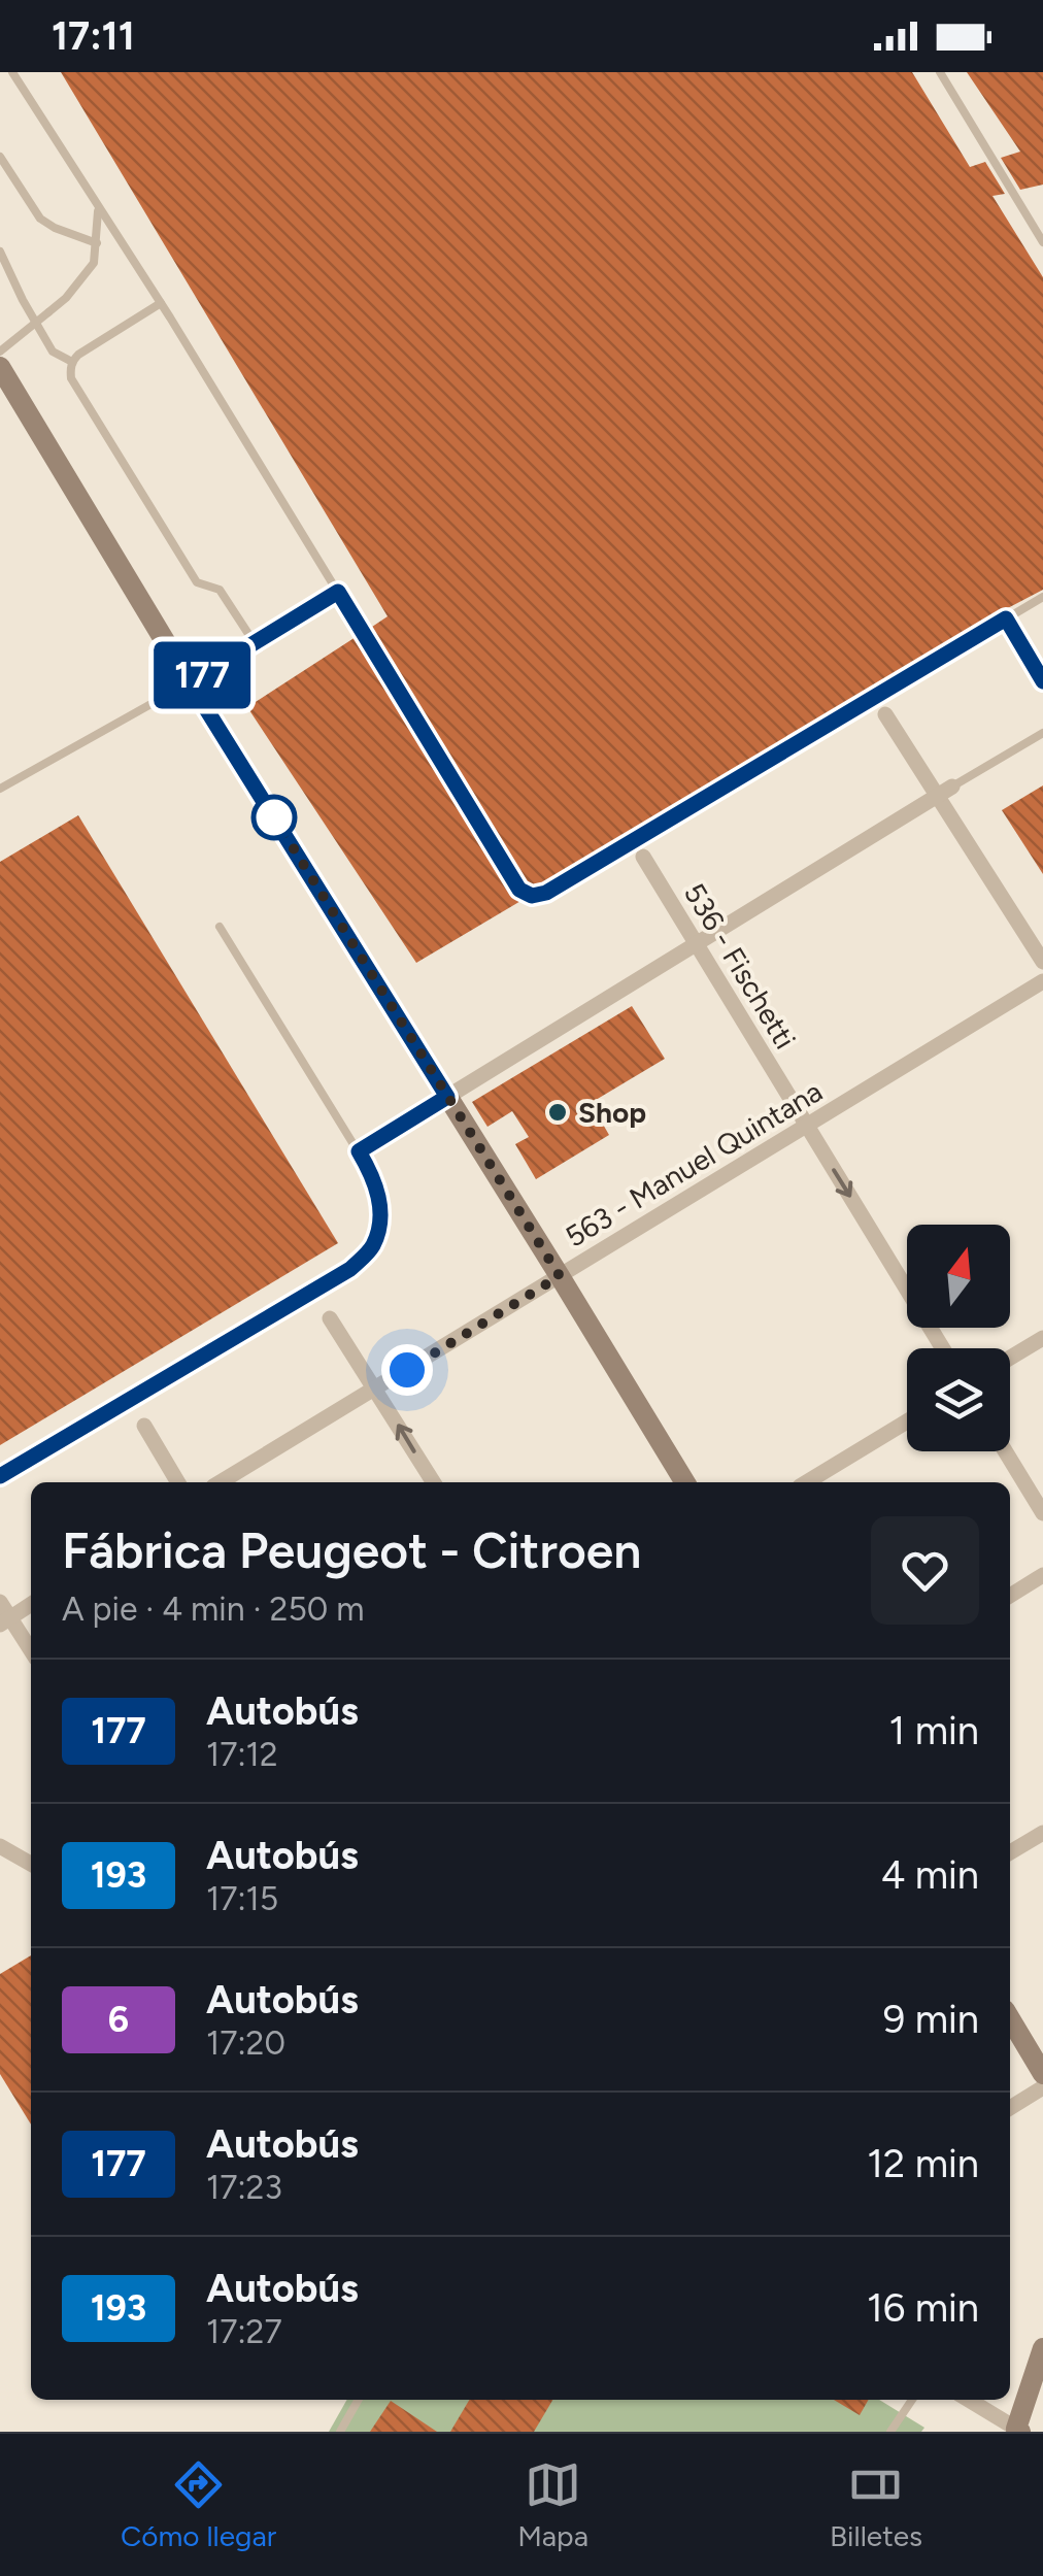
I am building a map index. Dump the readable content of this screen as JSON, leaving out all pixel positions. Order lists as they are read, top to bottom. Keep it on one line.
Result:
{"streets":{"street":["536 - Fischetti","563 - Manuel Quintana"]},"crossings":[["536 - Fischetti","563 - Manuel Quintana"]],"one_way":["536 - Fischetti"],"places":["Shop"],"lines":["bus line 177"],"north":"top","page":{"status":"17:11","on_map":"177","heading":["Fábrica Peugeot - Citroen","A pie · 4 min · 250 m"],"list":[{"mark":"177","name":"Autobús","note":"17:12","value":"1 min"},{"mark":"193","name":"Autobús","note":"17:15","value":"4 min"},{"mark":"6","name":"Autobús","note":"17:20","value":"9 min"},{"mark":"177","name":"Autobús","note":"17:23","value":"12 min"},{"mark":"193","name":"Autobús","note":"17:27","value":"16 min"}],"tabs":["Cómo llegar","Mapa","Billetes"]}}
